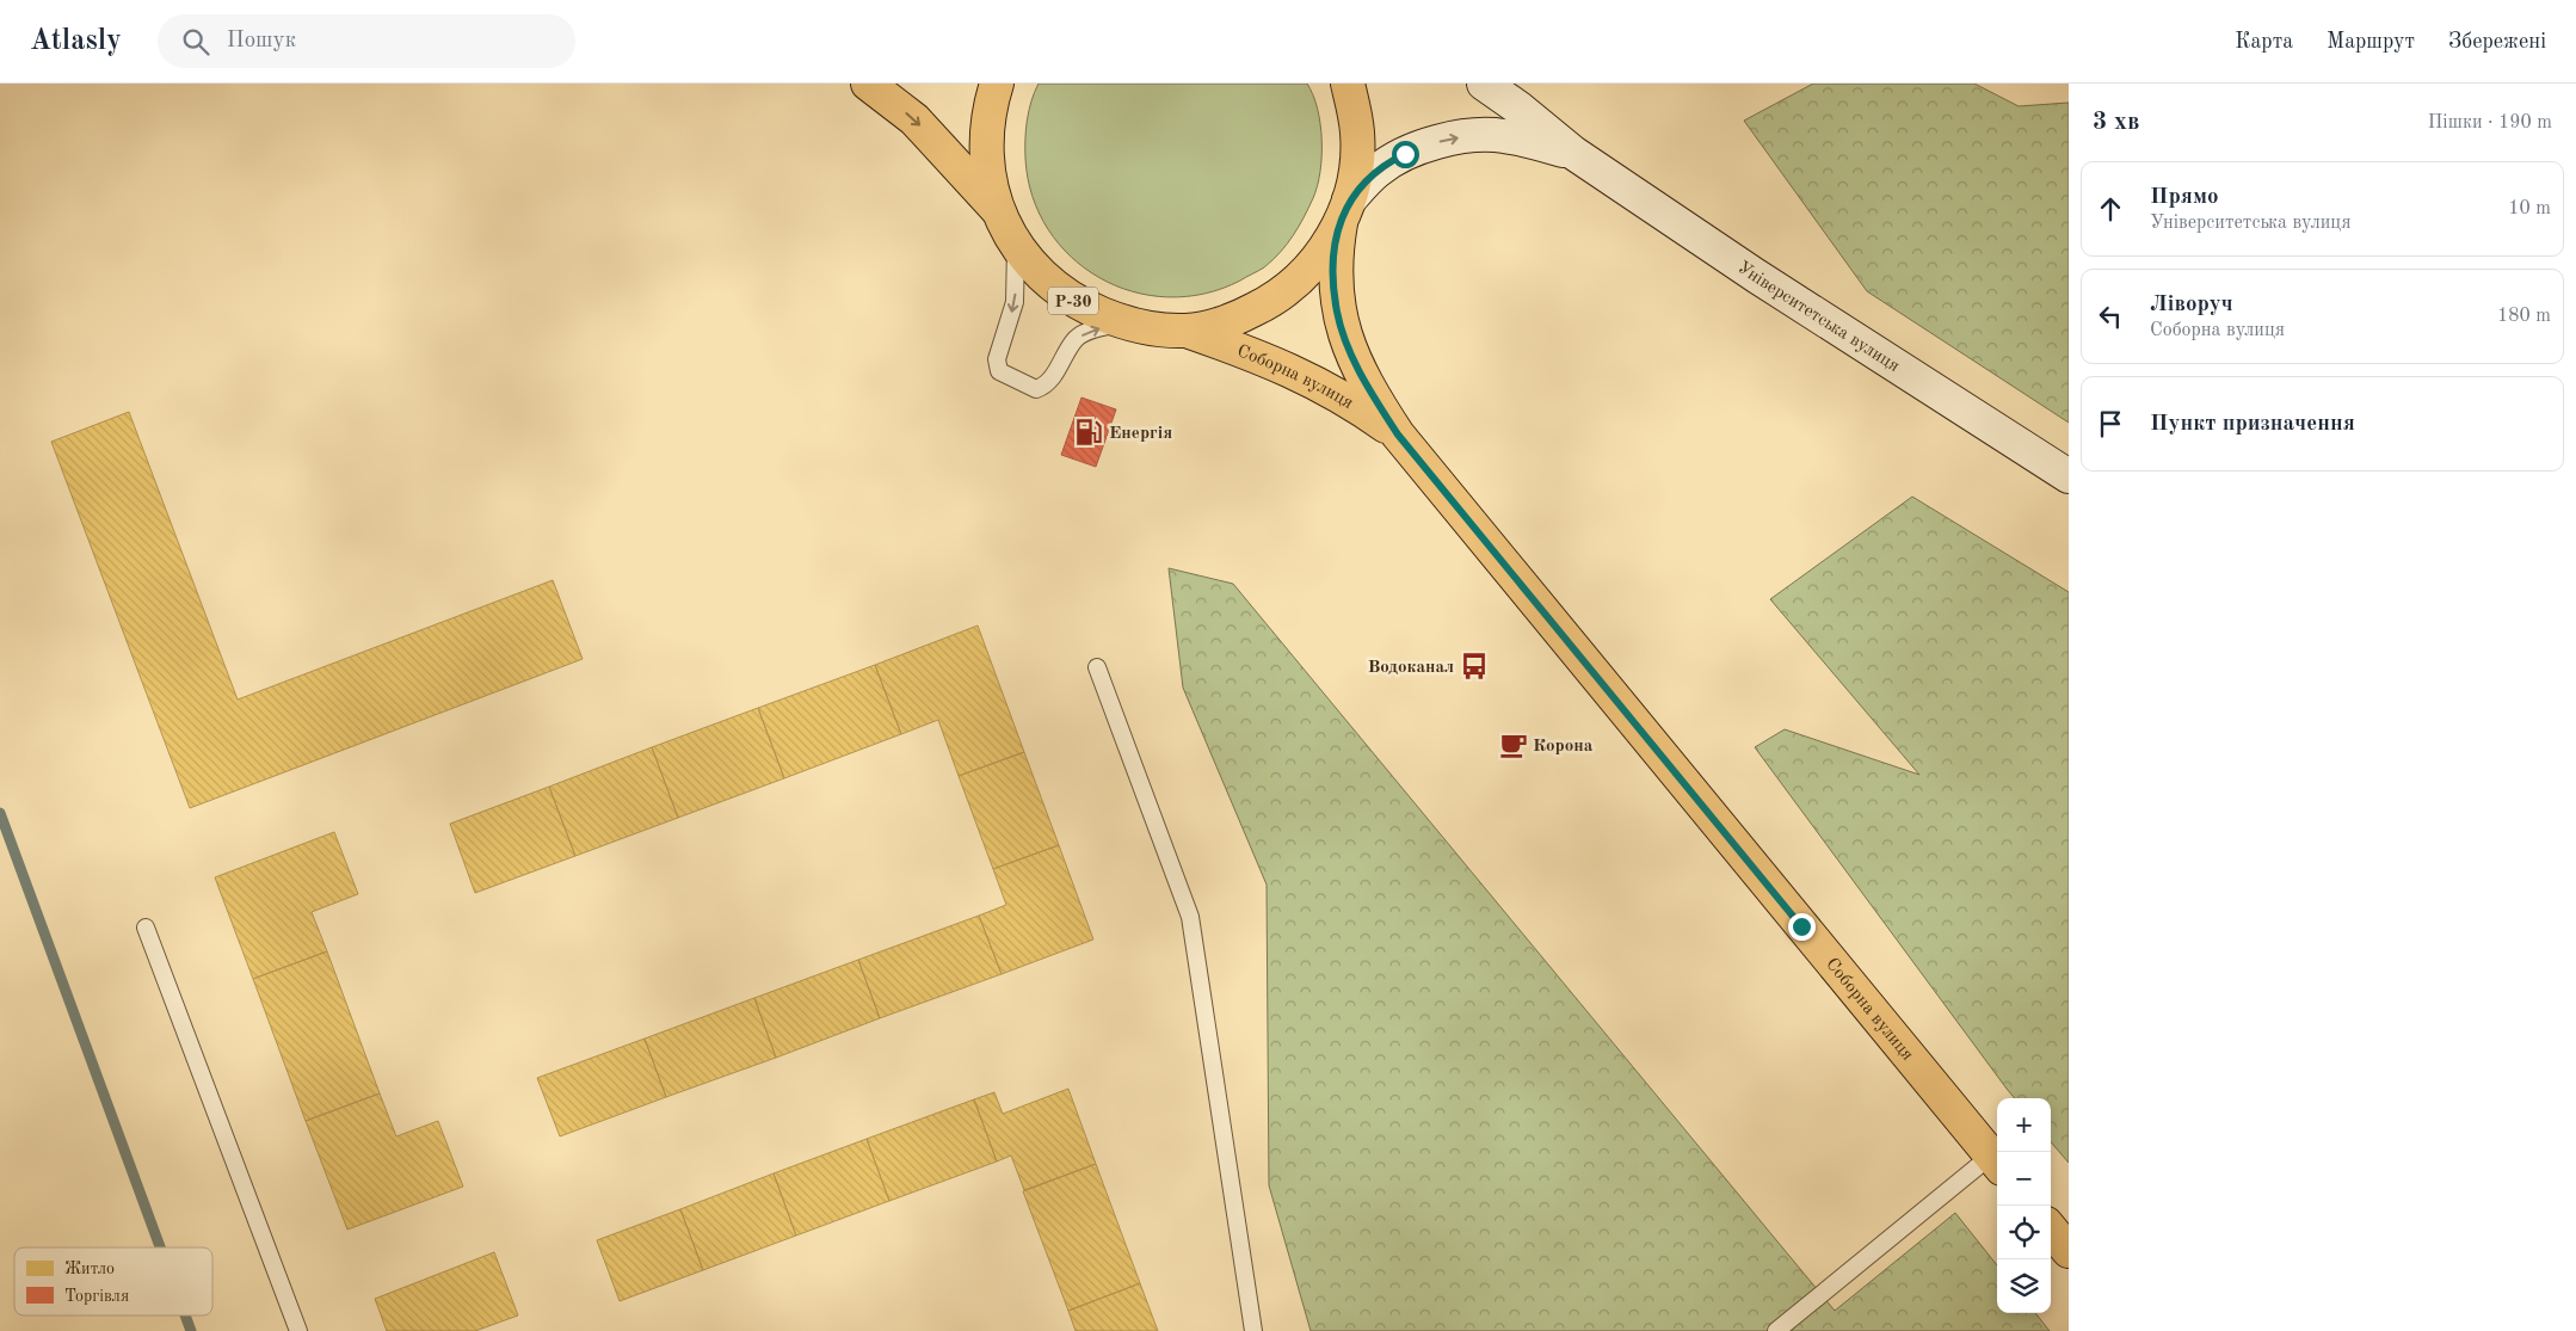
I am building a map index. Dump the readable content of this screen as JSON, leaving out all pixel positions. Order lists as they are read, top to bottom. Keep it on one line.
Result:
{"streets":{"main road":["Р-30","Університетська вулиця","Соборна вулиця"]},"crossings":[["Р-30","Університетська вулиця"],["Р-30","Соборна вулиця"],["Університетська вулиця","Соборна вулиця"]],"places":{"fuel station":["Енергія"],"bus stop":["Водоканал"],"cafe":["Корона"]},"legend":["Житло","Торгівля"],"page":{"header":"Atlasly","search":"Пошук","nav":["Карта","Маршрут","Збережені"],"heading":["3 хв","Пішки · 190 m"],"list":[["Прямо","Університетська вулиця","10 m"],["Ліворуч","Соборна вулиця","180 m"],"Пункт призначення"],"map_buttons":["+","−"]}}
